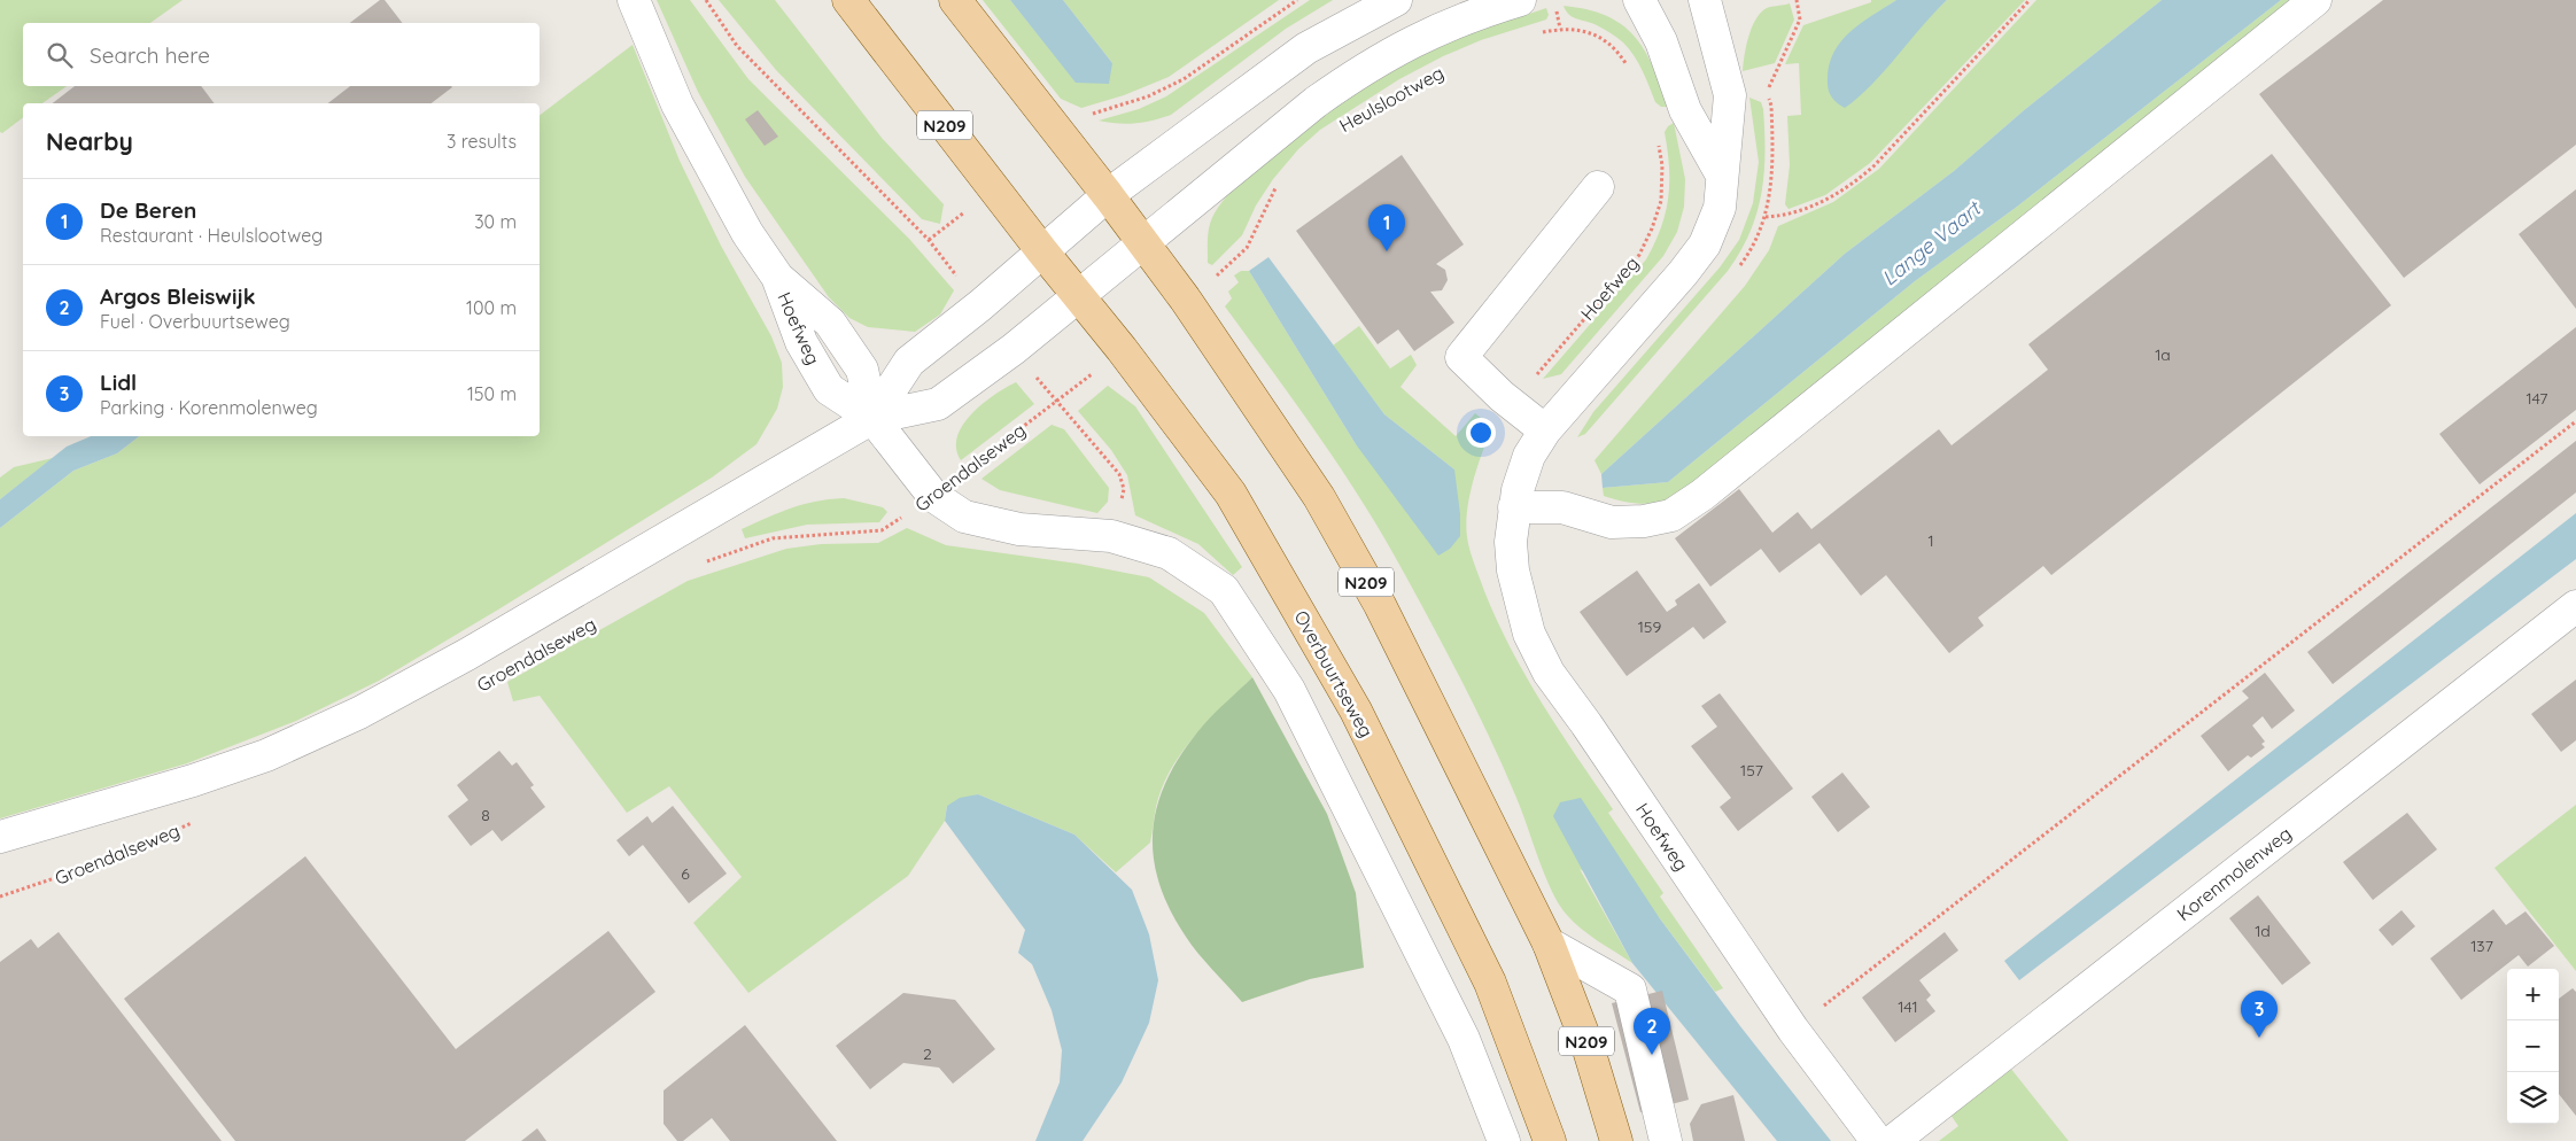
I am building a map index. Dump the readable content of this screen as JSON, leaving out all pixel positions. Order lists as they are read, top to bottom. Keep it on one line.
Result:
{"streets":{"main road":["N209","Overbuurtseweg"],"street":["Heulslootweg","Hoefweg","Groendalseweg","Korenmolenweg"]},"crossings":[["Heulslootweg","N209"],["Heulslootweg","Groendalseweg"],["Heulslootweg","Overbuurtseweg"],["N209","Groendalseweg"],["N209","Overbuurtseweg"],["Hoefweg","Groendalseweg"],["Groendalseweg","Overbuurtseweg"]],"water":["Lange Vaart"],"house_numbers":["1a","147","1","159","157","8","6","1d","137","141","2"],"page":{"search":"Search here","heading":["Nearby","3 results"],"list":[{"mark":"1","name":"De Beren","note":"Restaurant · Heulslootweg","value":"30 m"},{"mark":"2","name":"Argos Bleiswijk","note":"Fuel · Overbuurtseweg","value":"100 m"},{"mark":"3","name":"Lidl","note":"Parking · Korenmolenweg","value":"150 m"}],"pins":["1","3","2"],"map_buttons":["+","−"]}}
